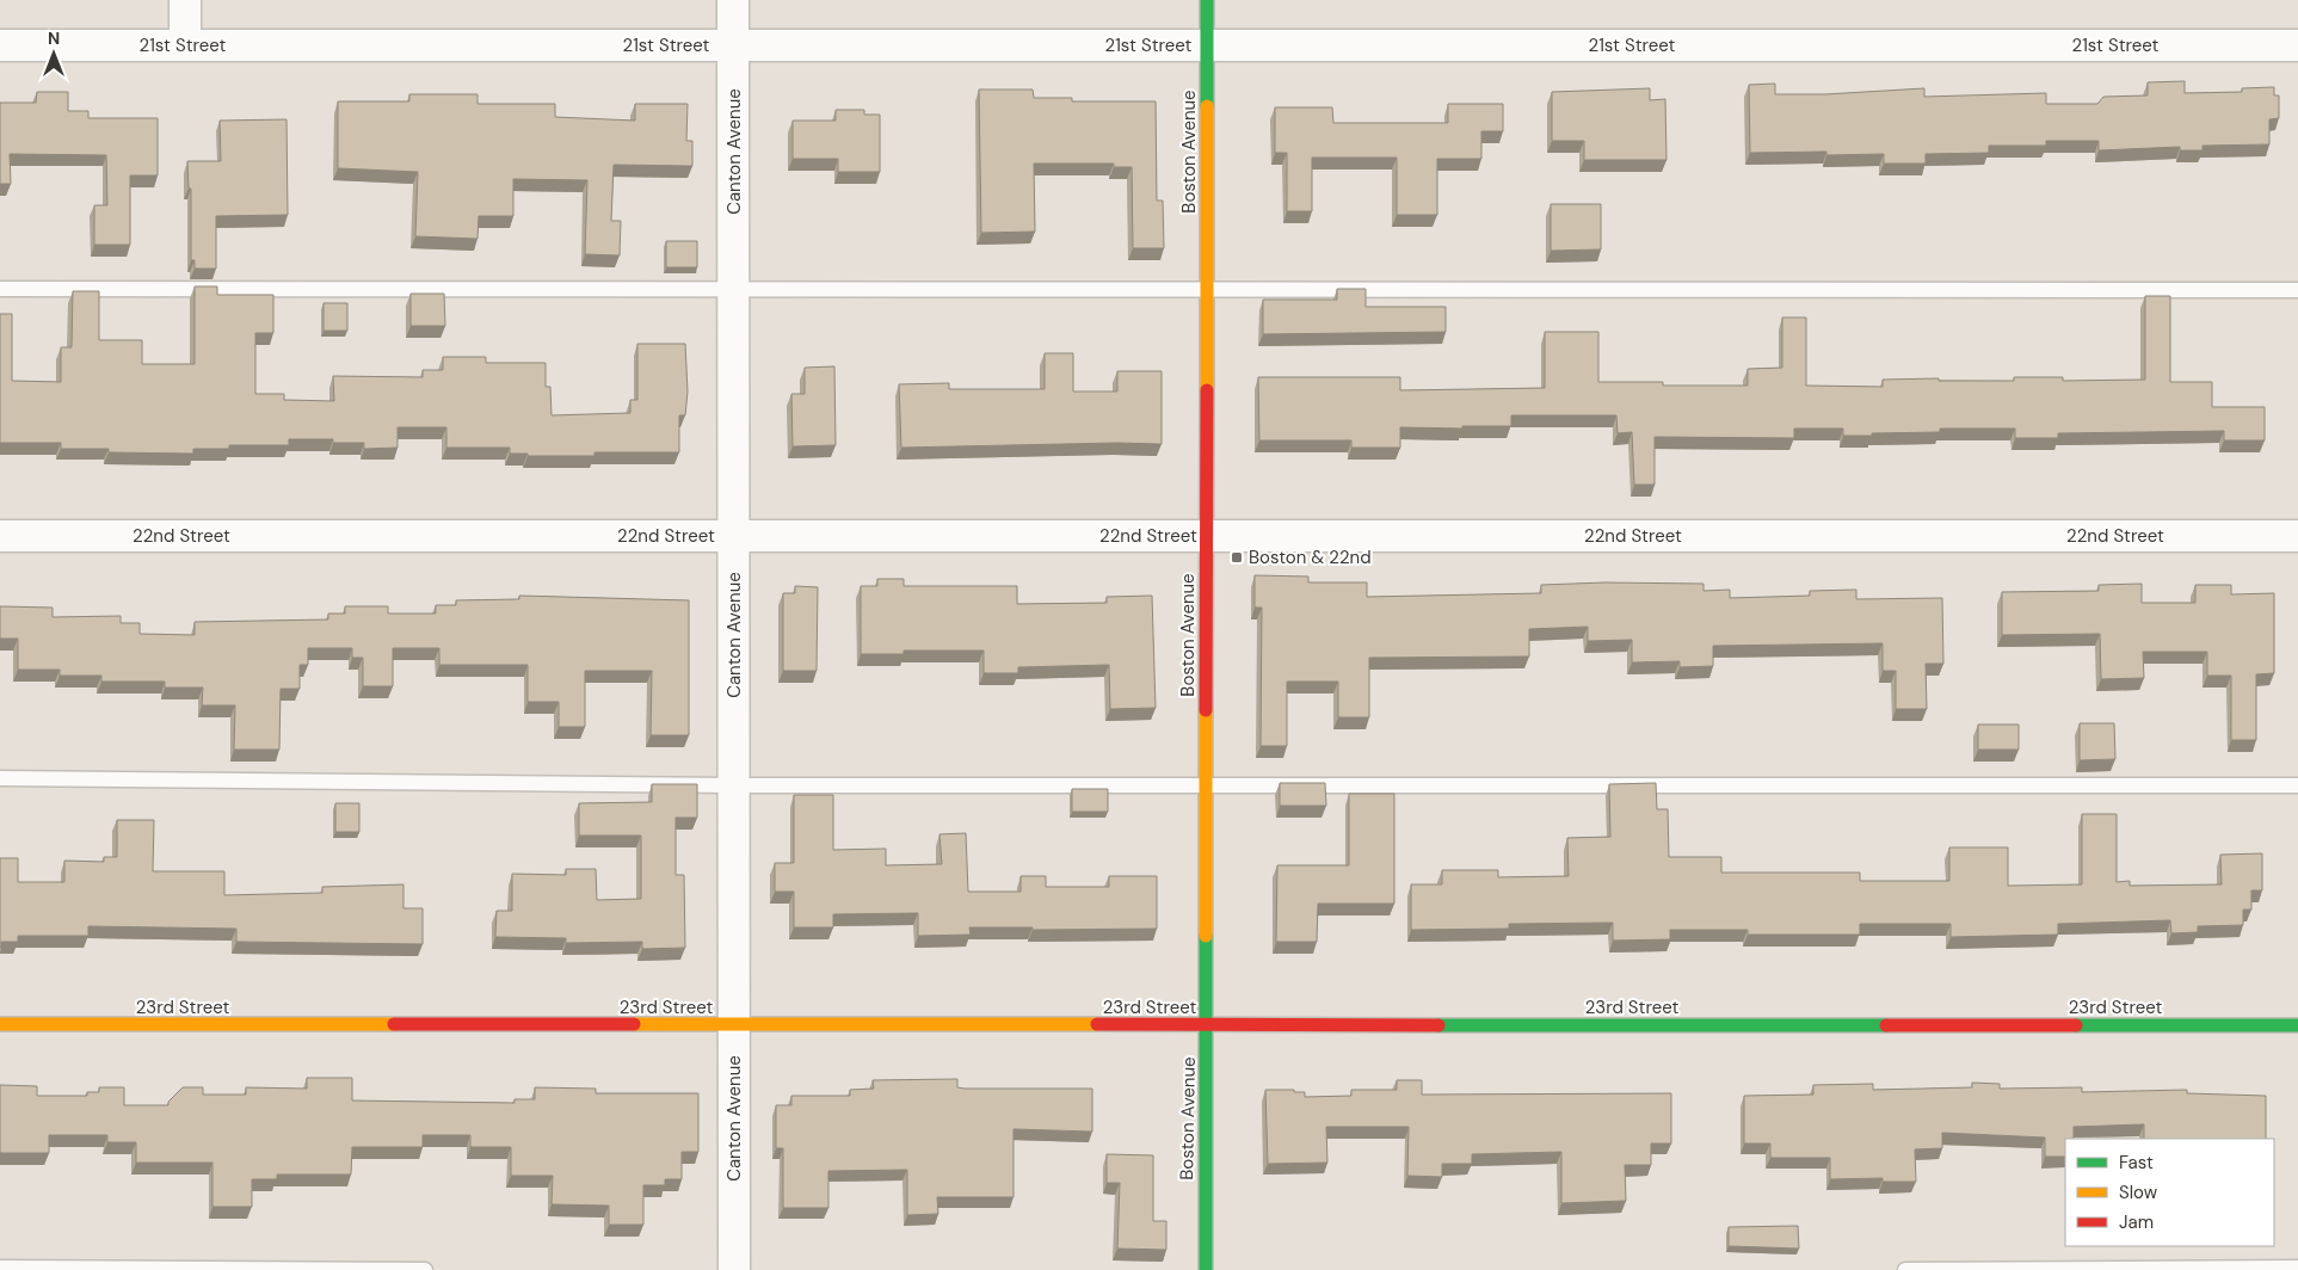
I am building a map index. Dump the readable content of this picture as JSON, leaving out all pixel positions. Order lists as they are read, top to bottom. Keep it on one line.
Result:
{"streets":{"street":["21st Street","Canton Avenue","Boston Avenue","22nd Street","23rd Street"]},"crossings":[["21st Street","Canton Avenue"],["21st Street","Boston Avenue"],["Canton Avenue","22nd Street"],["Canton Avenue","23rd Street"],["Boston Avenue","22nd Street"],["Boston Avenue","23rd Street"]],"places":{"transit":["Boston & 22nd"]},"legend":["Fast","Slow","Jam"],"north":"top"}
